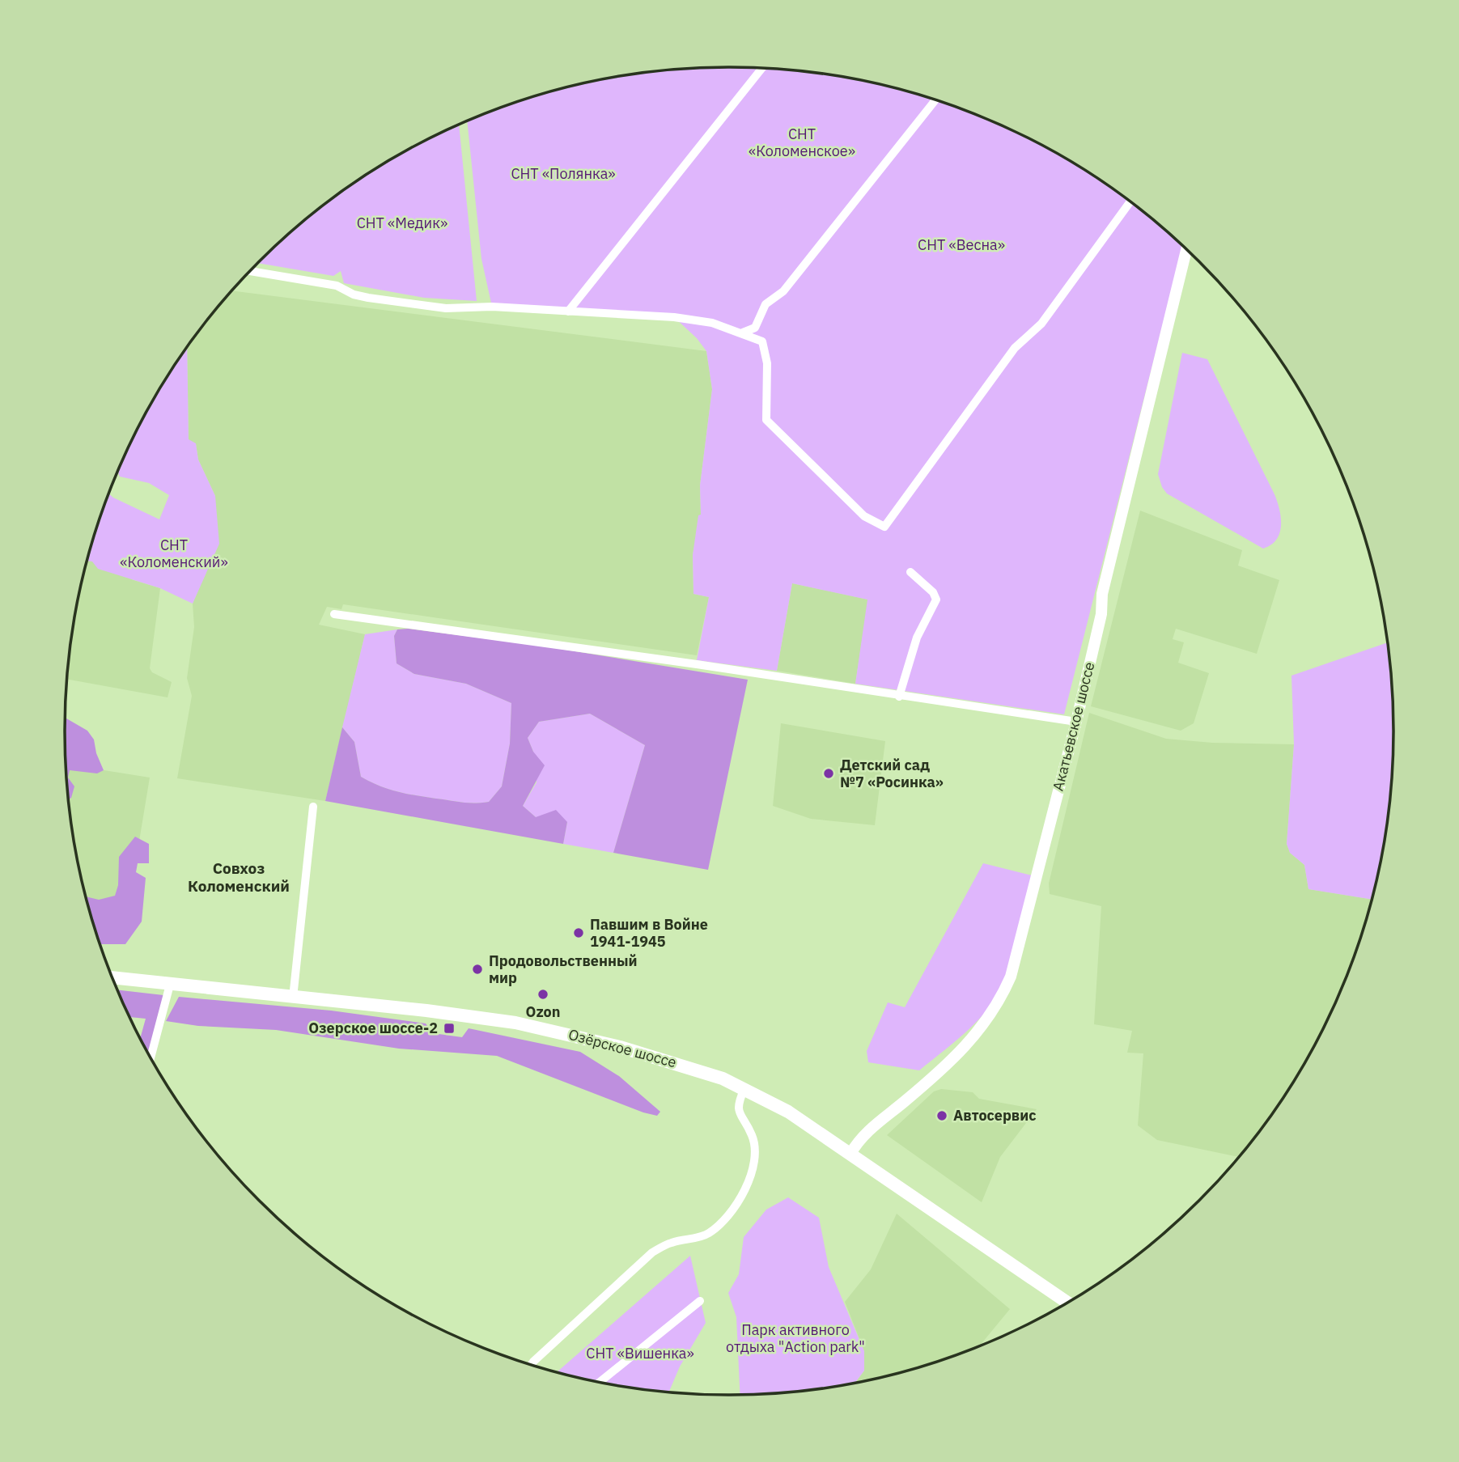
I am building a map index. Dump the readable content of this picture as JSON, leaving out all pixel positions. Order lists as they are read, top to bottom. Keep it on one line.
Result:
{"streets":{"main road":["Акатьевское шоссе","Озёрское шоссе"]},"crossings":[["Акатьевское шоссе","Озёрское шоссе"]],"districts":["Совхоз Коломенский"],"parks":["СНТ «Коломенское»","СНТ «Полянка»","СНТ «Медик»","СНТ «Весна»","СНТ «Коломенский»","Парк активного отдыха \"Action park\"","СНТ «Вишенка»"],"places":{"other":["Детский сад №7 «Росинка»","Павшим в Войне 1941-1945","Продовольственный мир","Ozon","Автосервис"],"transit":["Озерское шоссе-2"]}}
